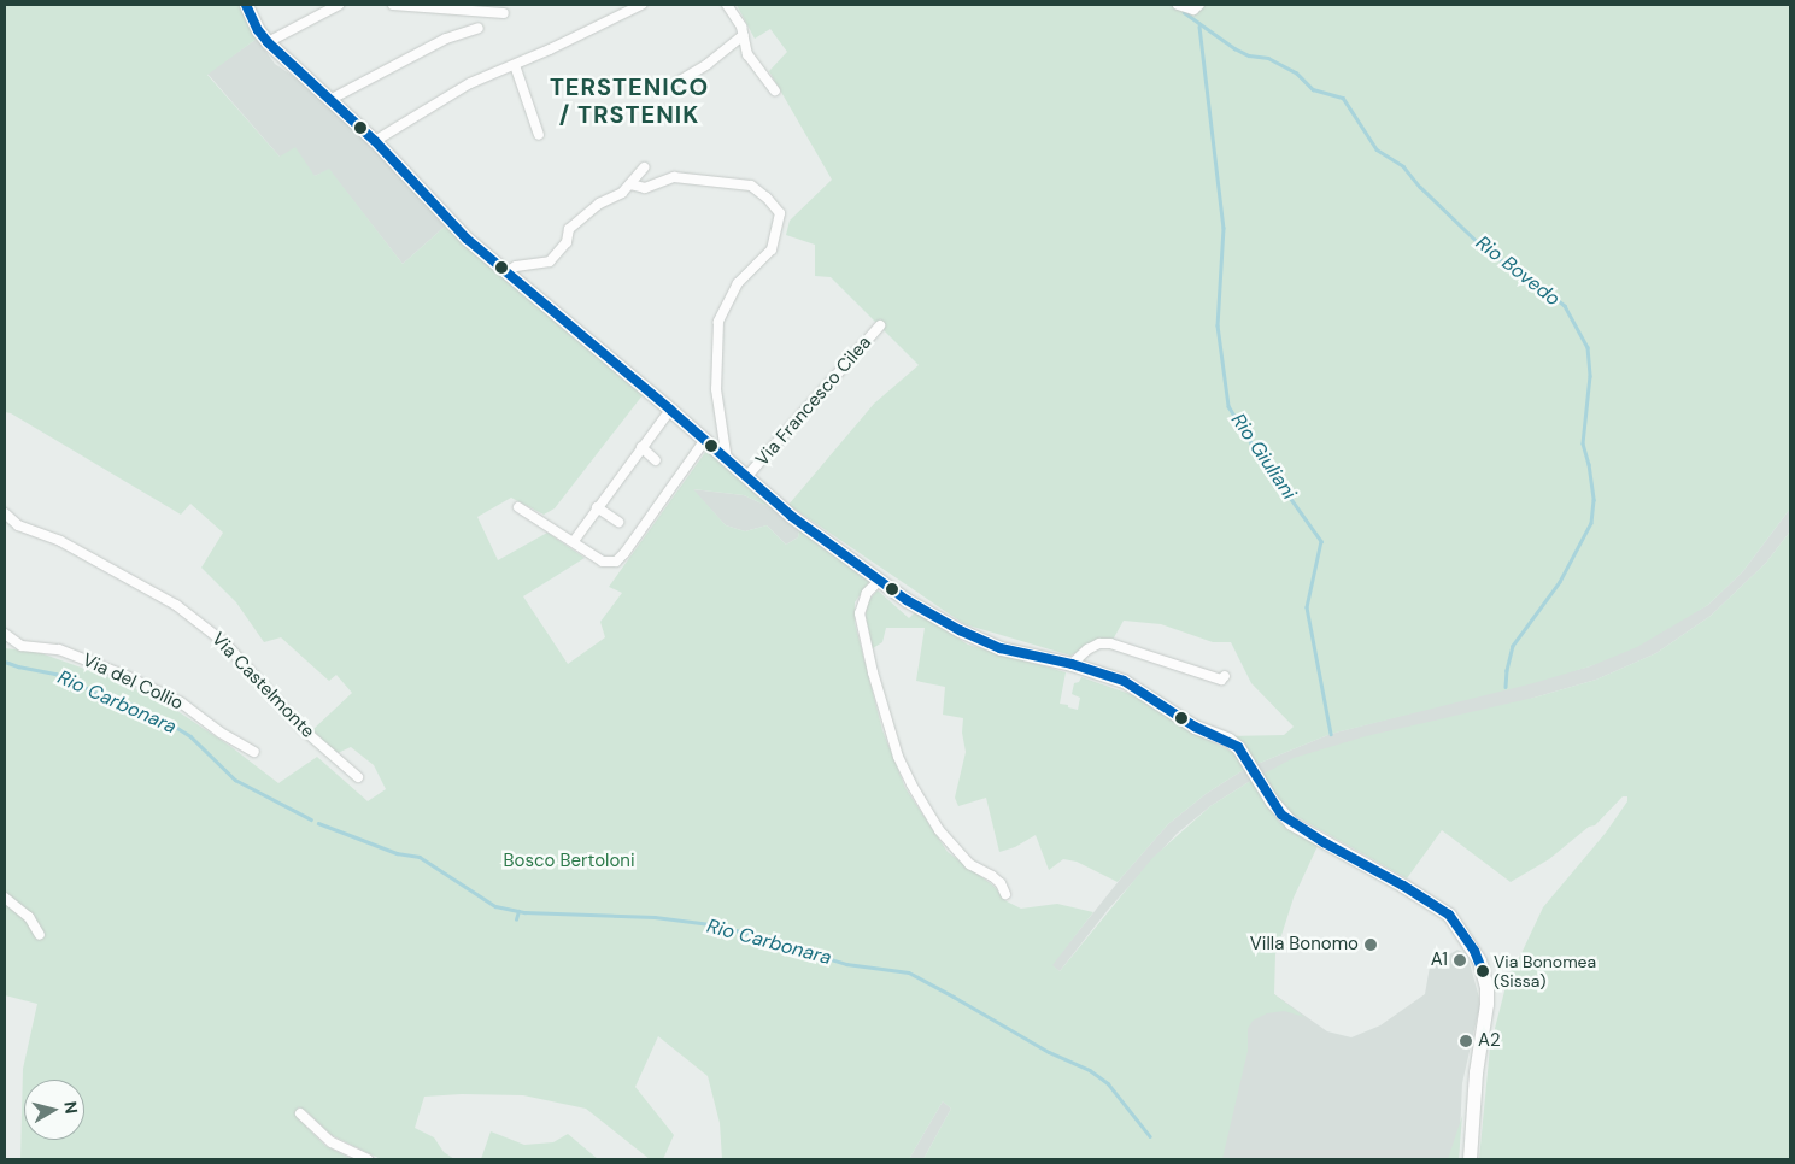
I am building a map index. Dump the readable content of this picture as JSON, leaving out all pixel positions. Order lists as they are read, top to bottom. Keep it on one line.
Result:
{"streets":{"street":["Via Francesco Cilea","Via del Collio","Via Castelmonte"]},"districts":["TERSTENICO / TRSTENIK"],"water":["Rio Bovedo","Rio Giuliani","Rio Carbonara"],"parks":["Bosco Bertoloni"],"places":["Villa Bonomo","A1","Via Bonomea (Sissa)","A2"],"north":"right"}
